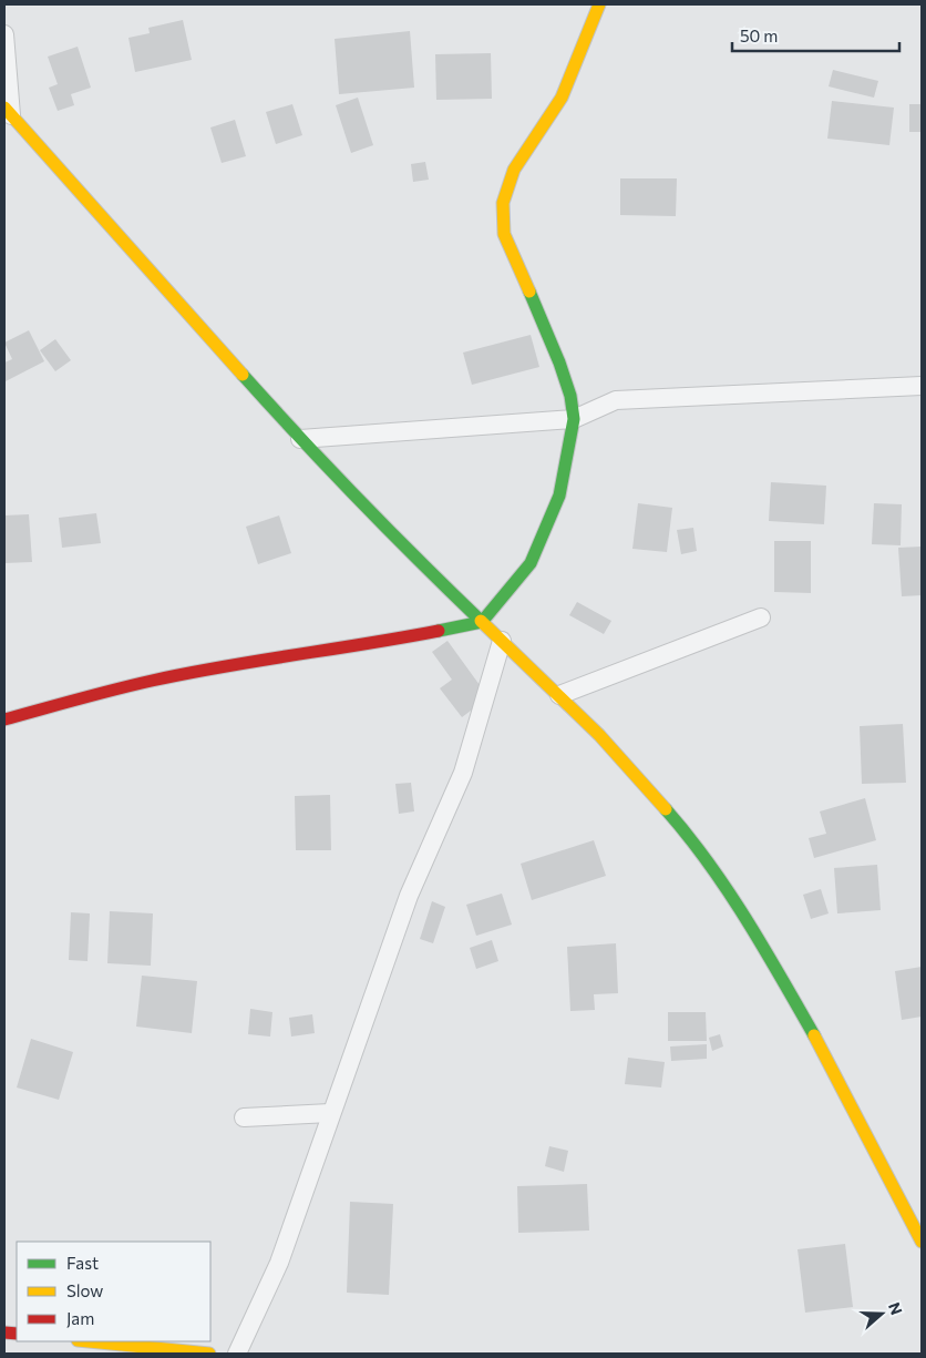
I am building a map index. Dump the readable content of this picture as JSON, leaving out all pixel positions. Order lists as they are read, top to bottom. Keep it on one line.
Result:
{"legend":["Fast","Slow","Jam"],"scale_bar":"50 m","north":"right"}
